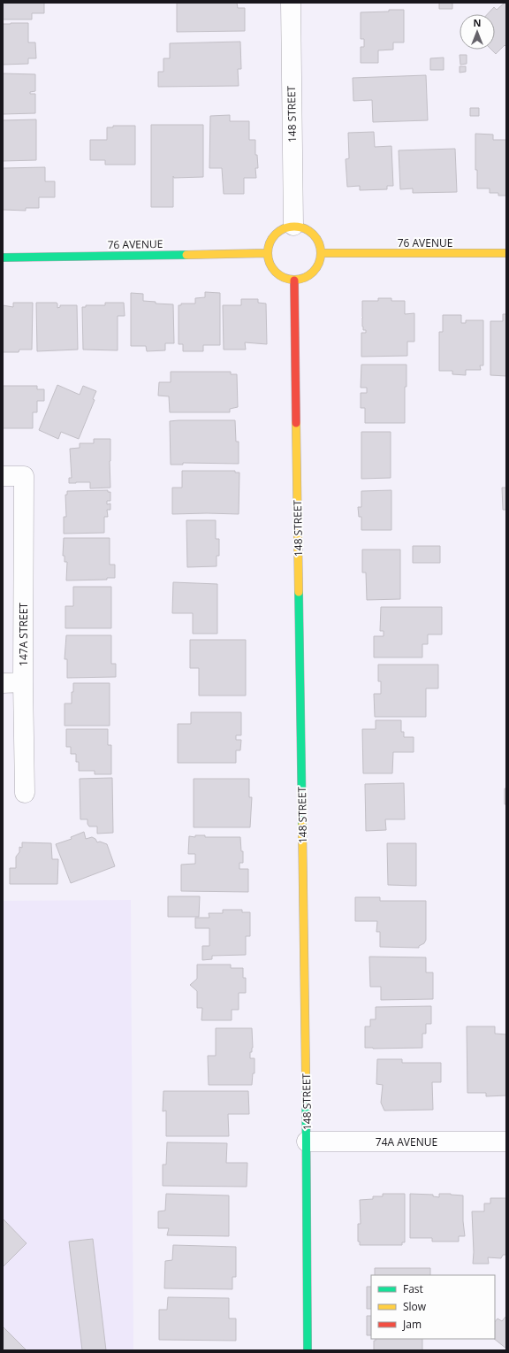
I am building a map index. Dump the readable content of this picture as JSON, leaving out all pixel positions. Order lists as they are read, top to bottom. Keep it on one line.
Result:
{"streets":{"street":["148 STREET","76 AVENUE","147A STREET","74A AVENUE"]},"crossings":[["148 STREET","76 AVENUE"],["148 STREET","74A AVENUE"]],"legend":["Fast","Slow","Jam"],"north":"top"}
